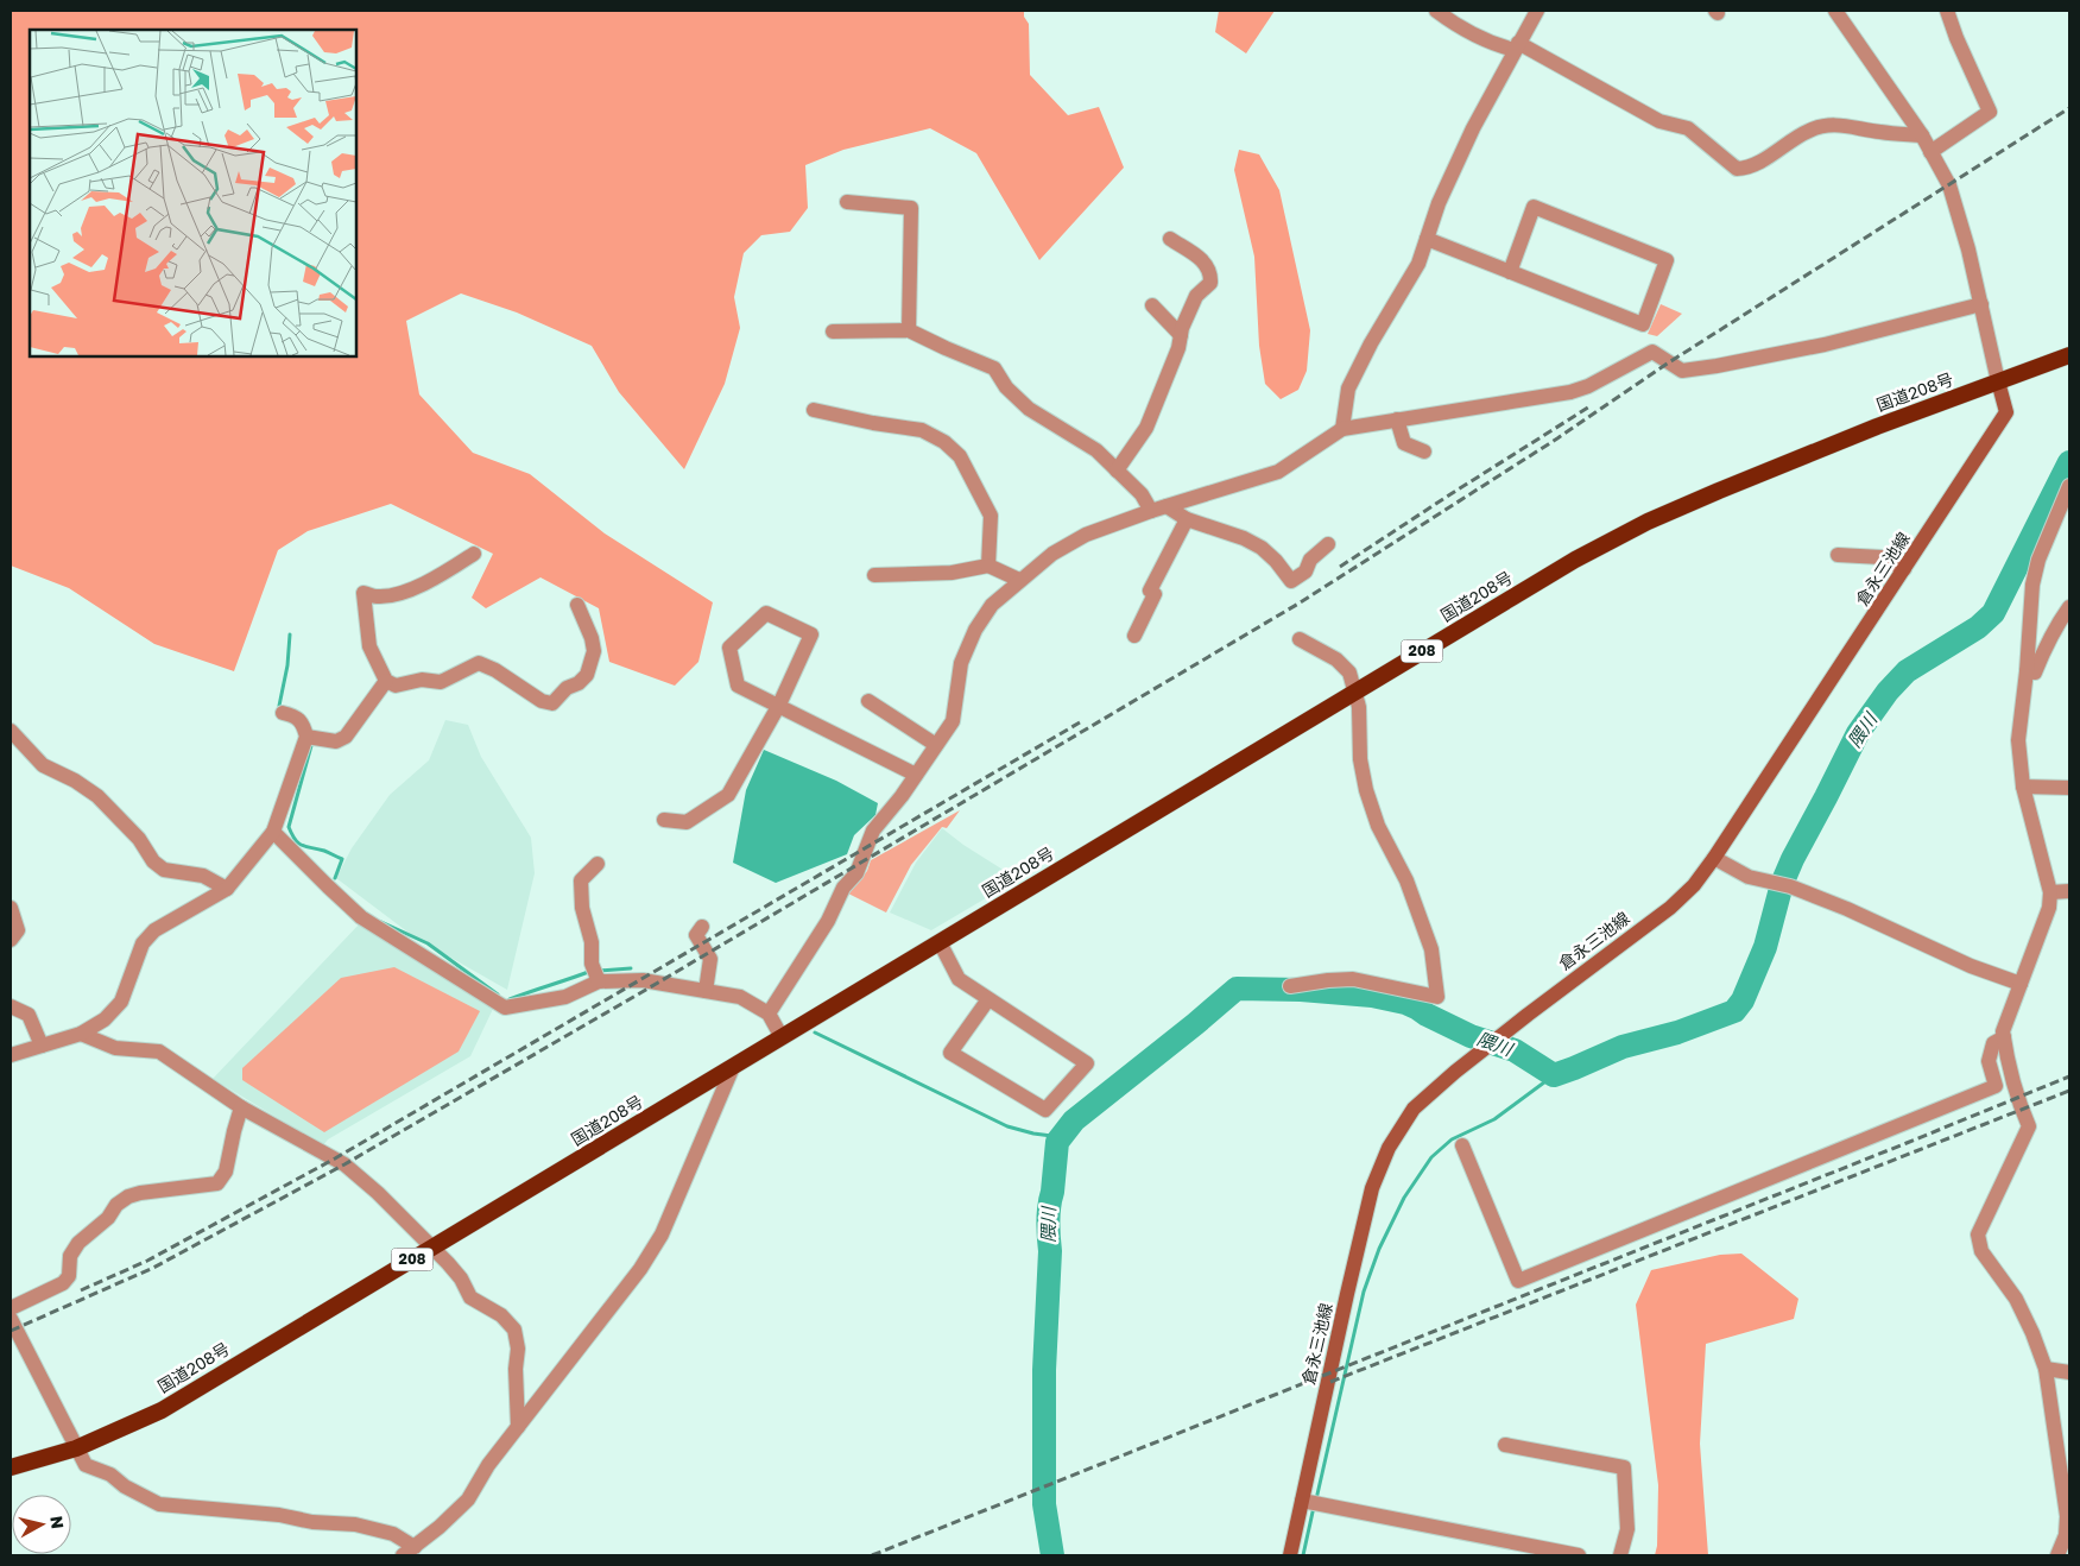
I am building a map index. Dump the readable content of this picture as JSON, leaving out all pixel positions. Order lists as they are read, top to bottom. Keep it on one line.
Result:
{"streets":{"highway":["国道208号","208"],"main road":["倉永三池線"]},"crossings":[["国道208号","倉永三池線"]],"water":["隈川"],"north":"right"}
